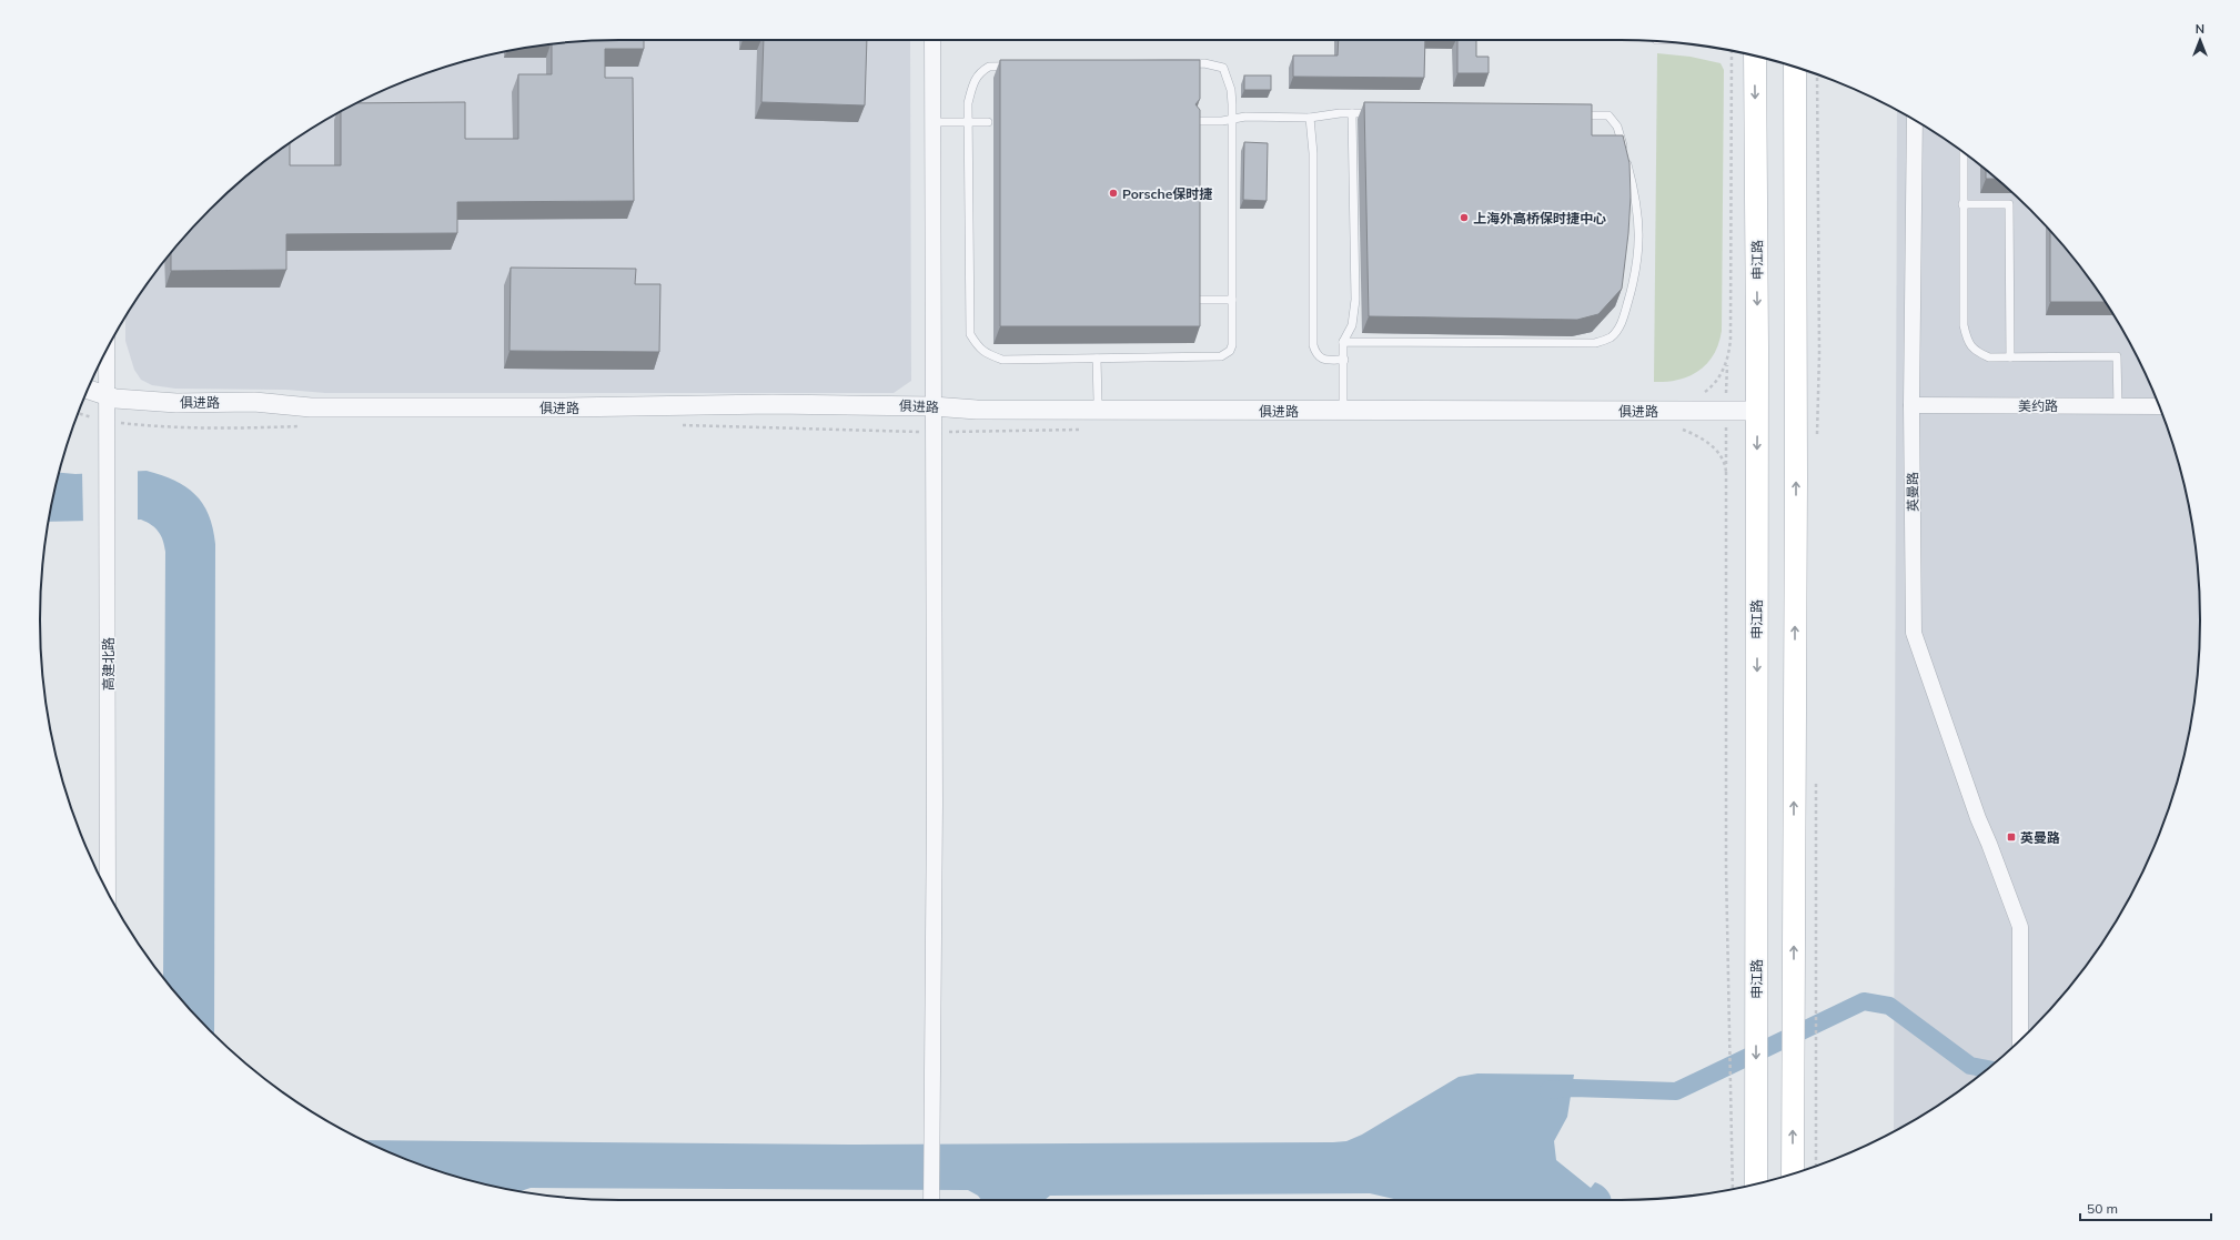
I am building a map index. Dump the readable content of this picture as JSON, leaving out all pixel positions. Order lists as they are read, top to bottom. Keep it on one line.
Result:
{"streets":{"main road":["申江路"],"street":["俱进路","美约路","英曼路","高建北路"]},"crossings":[["申江路","俱进路"],["俱进路","高建北路"],["美约路","英曼路"]],"places":{"other":["Porsche保时捷","上海外高桥保时捷中心"],"transit":["英曼路"]},"scale_bar":"50 m","north":"top"}
